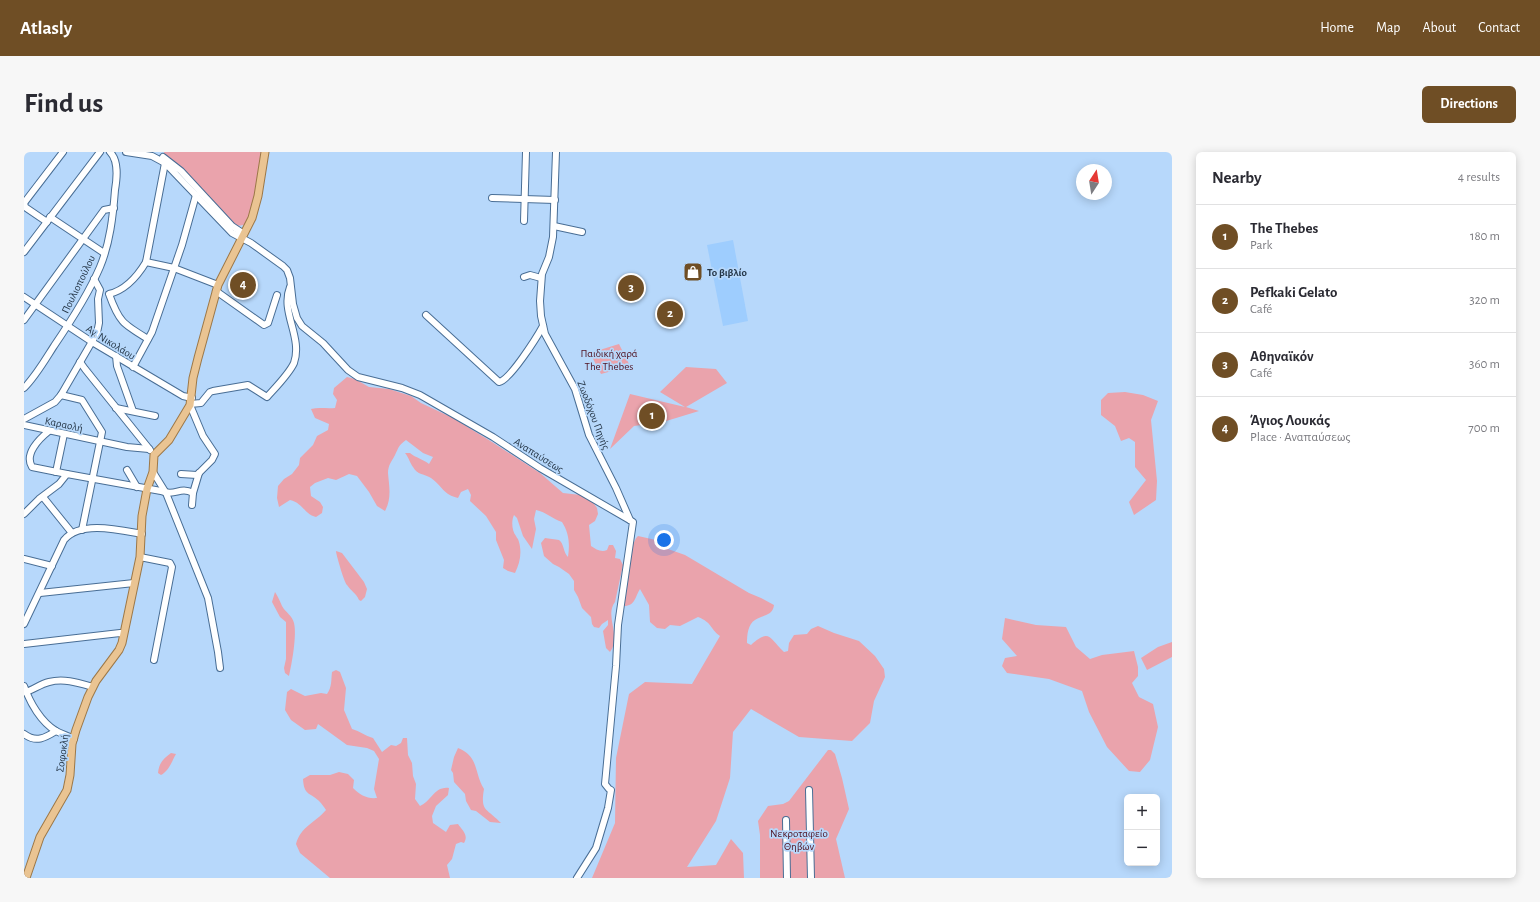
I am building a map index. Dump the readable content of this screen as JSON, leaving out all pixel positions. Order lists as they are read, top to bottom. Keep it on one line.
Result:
{"streets":{"main road":["Σοφοκλή"],"street":["Πουλιοπούλου","Αγ. Νικολάου","Ζωοδόχου Πηγής","Καραολή","Αναπαύσεως"]},"crossings":[["Πουλιοπούλου","Αγ. Νικολάου"],["Ζωοδόχου Πηγής","Αναπαύσεως"]],"parks":["Παιδική χαρά The Thebes","Νεκροταφείο Θηβών"],"places":{"shop":["Το βιβλίο"]},"north":"top","page":{"header":"Atlasly","nav":["Home","Map","About","Contact"],"buttons":"Directions","title":"Find us","heading":["Nearby","4 results"],"list":[{"mark":"1","name":"The Thebes","note":"Park","value":"180 m"},{"mark":"2","name":"Pefkaki Gelato","note":"Café","value":"320 m"},{"mark":"3","name":"Αθηναϊκόν","note":"Café","value":"360 m"},{"mark":"4","name":"Άγιος Λουκάς","note":"Place · Αναπαύσεως","value":"700 m"}],"pins":["4","3","2","1"],"map_buttons":["+","−"]}}
